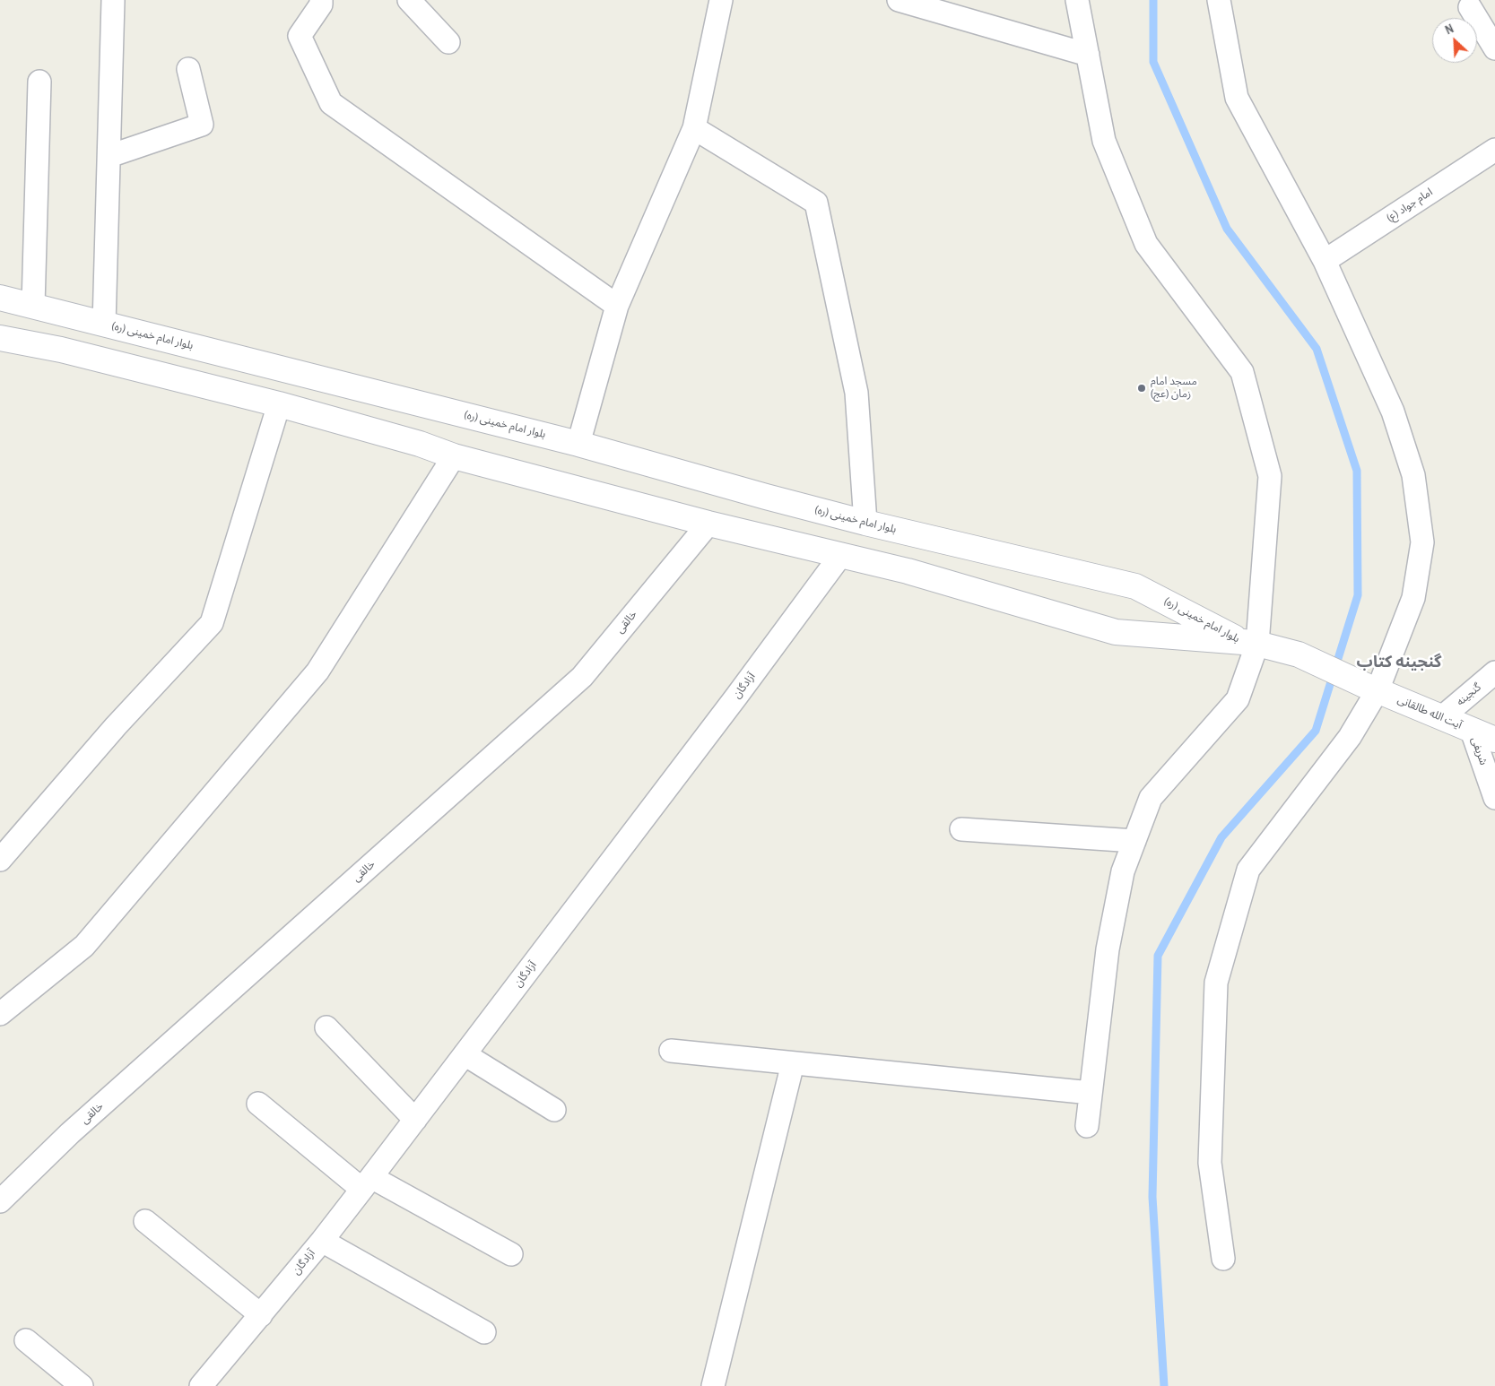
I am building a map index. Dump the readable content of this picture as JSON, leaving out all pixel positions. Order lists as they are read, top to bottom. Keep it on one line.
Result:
{"streets":{"main road":["بلوار امام خمینی (ره)","آیت الله طالقانی"],"street":["امام جواد (ع)","خالقی","آزادگان","گنجینه","شریفی"]},"crossings":[["بلوار امام خمینی (ره)","خالقی"],["بلوار امام خمینی (ره)","آزادگان"],["بلوار امام خمینی (ره)","آیت الله طالقانی"],["گنجینه","آیت الله طالقانی"],["آیت الله طالقانی","شریفی"]],"districts":["گنجينه كتاب"],"places":["مسجد امام زمان (عج)"],"north":"top left"}
